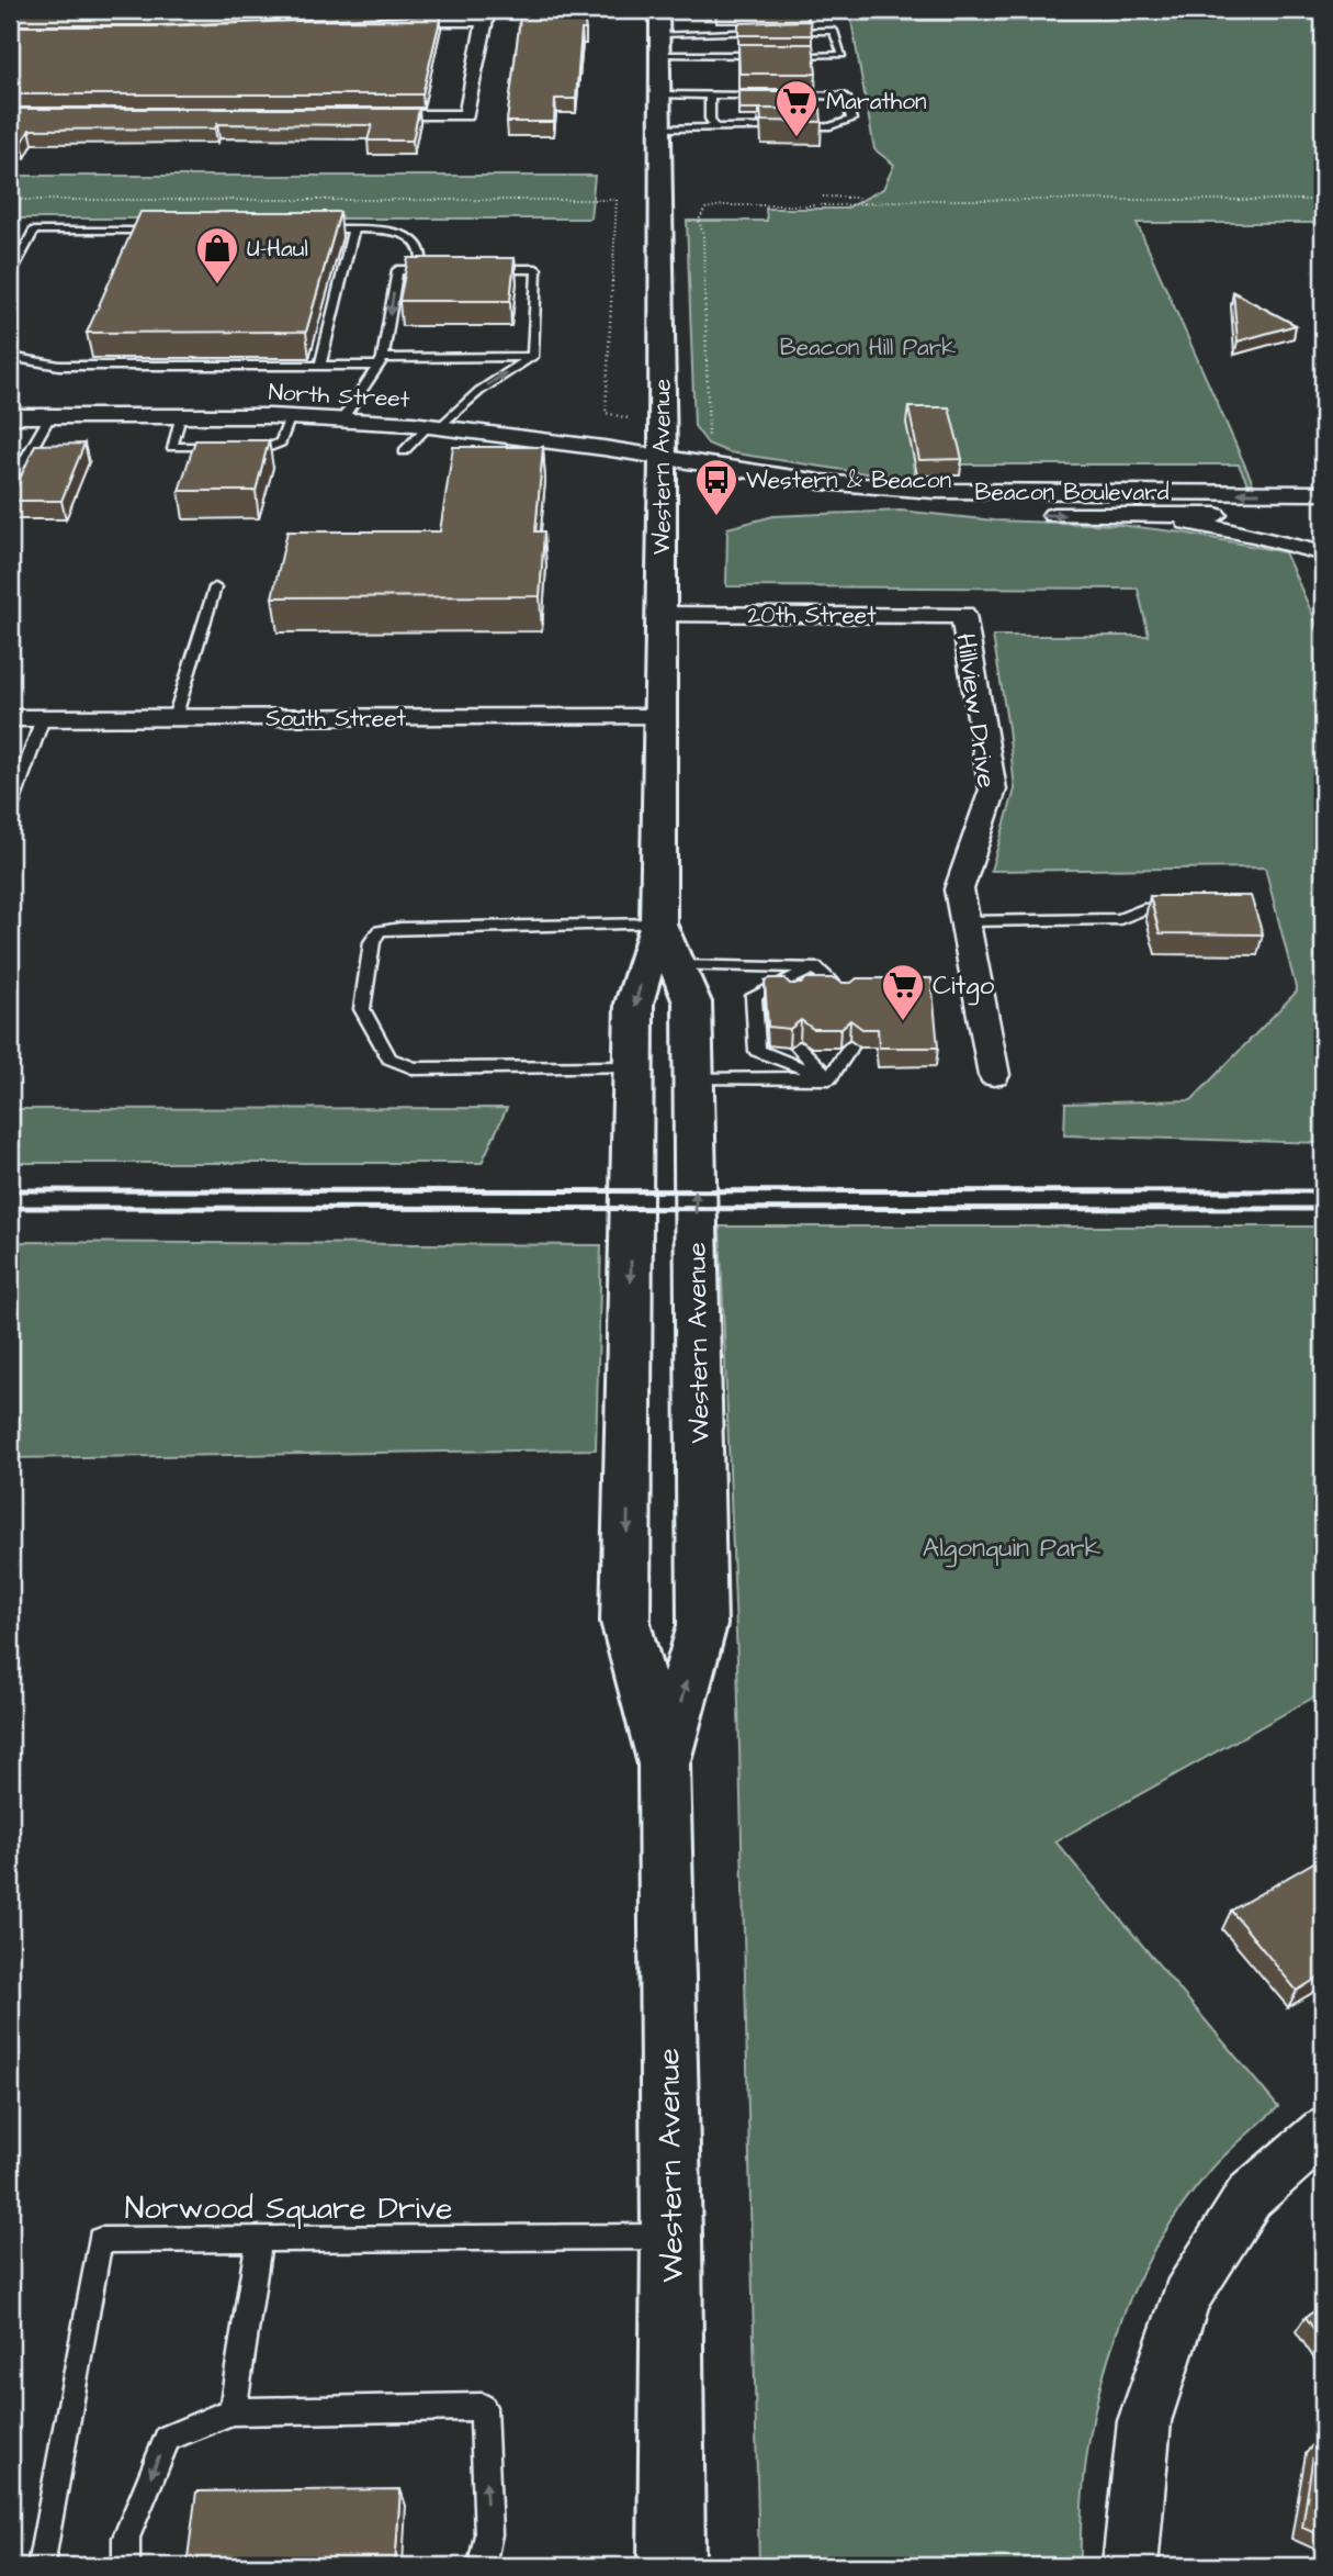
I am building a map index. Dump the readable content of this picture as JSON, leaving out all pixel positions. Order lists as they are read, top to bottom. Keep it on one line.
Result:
{"streets":{"main road":["Western Avenue"],"street":["North Street","Beacon Boulevard","20th Street","Hillview Drive","South Street"],"lane":["Norwood Square Drive"]},"crossings":[["North Street","Western Avenue"],["North Street","Beacon Boulevard"],["Western Avenue","Beacon Boulevard"],["Western Avenue","20th Street"],["Western Avenue","South Street"],["Western Avenue","Norwood Square Drive"],["20th Street","Hillview Drive"]],"parks":["Beacon Hill Park","Algonquin Park"],"places":{"supermarket":["Marathon","Citgo"],"shop":["U-Haul"],"bus stop":["Western & Beacon"]}}
